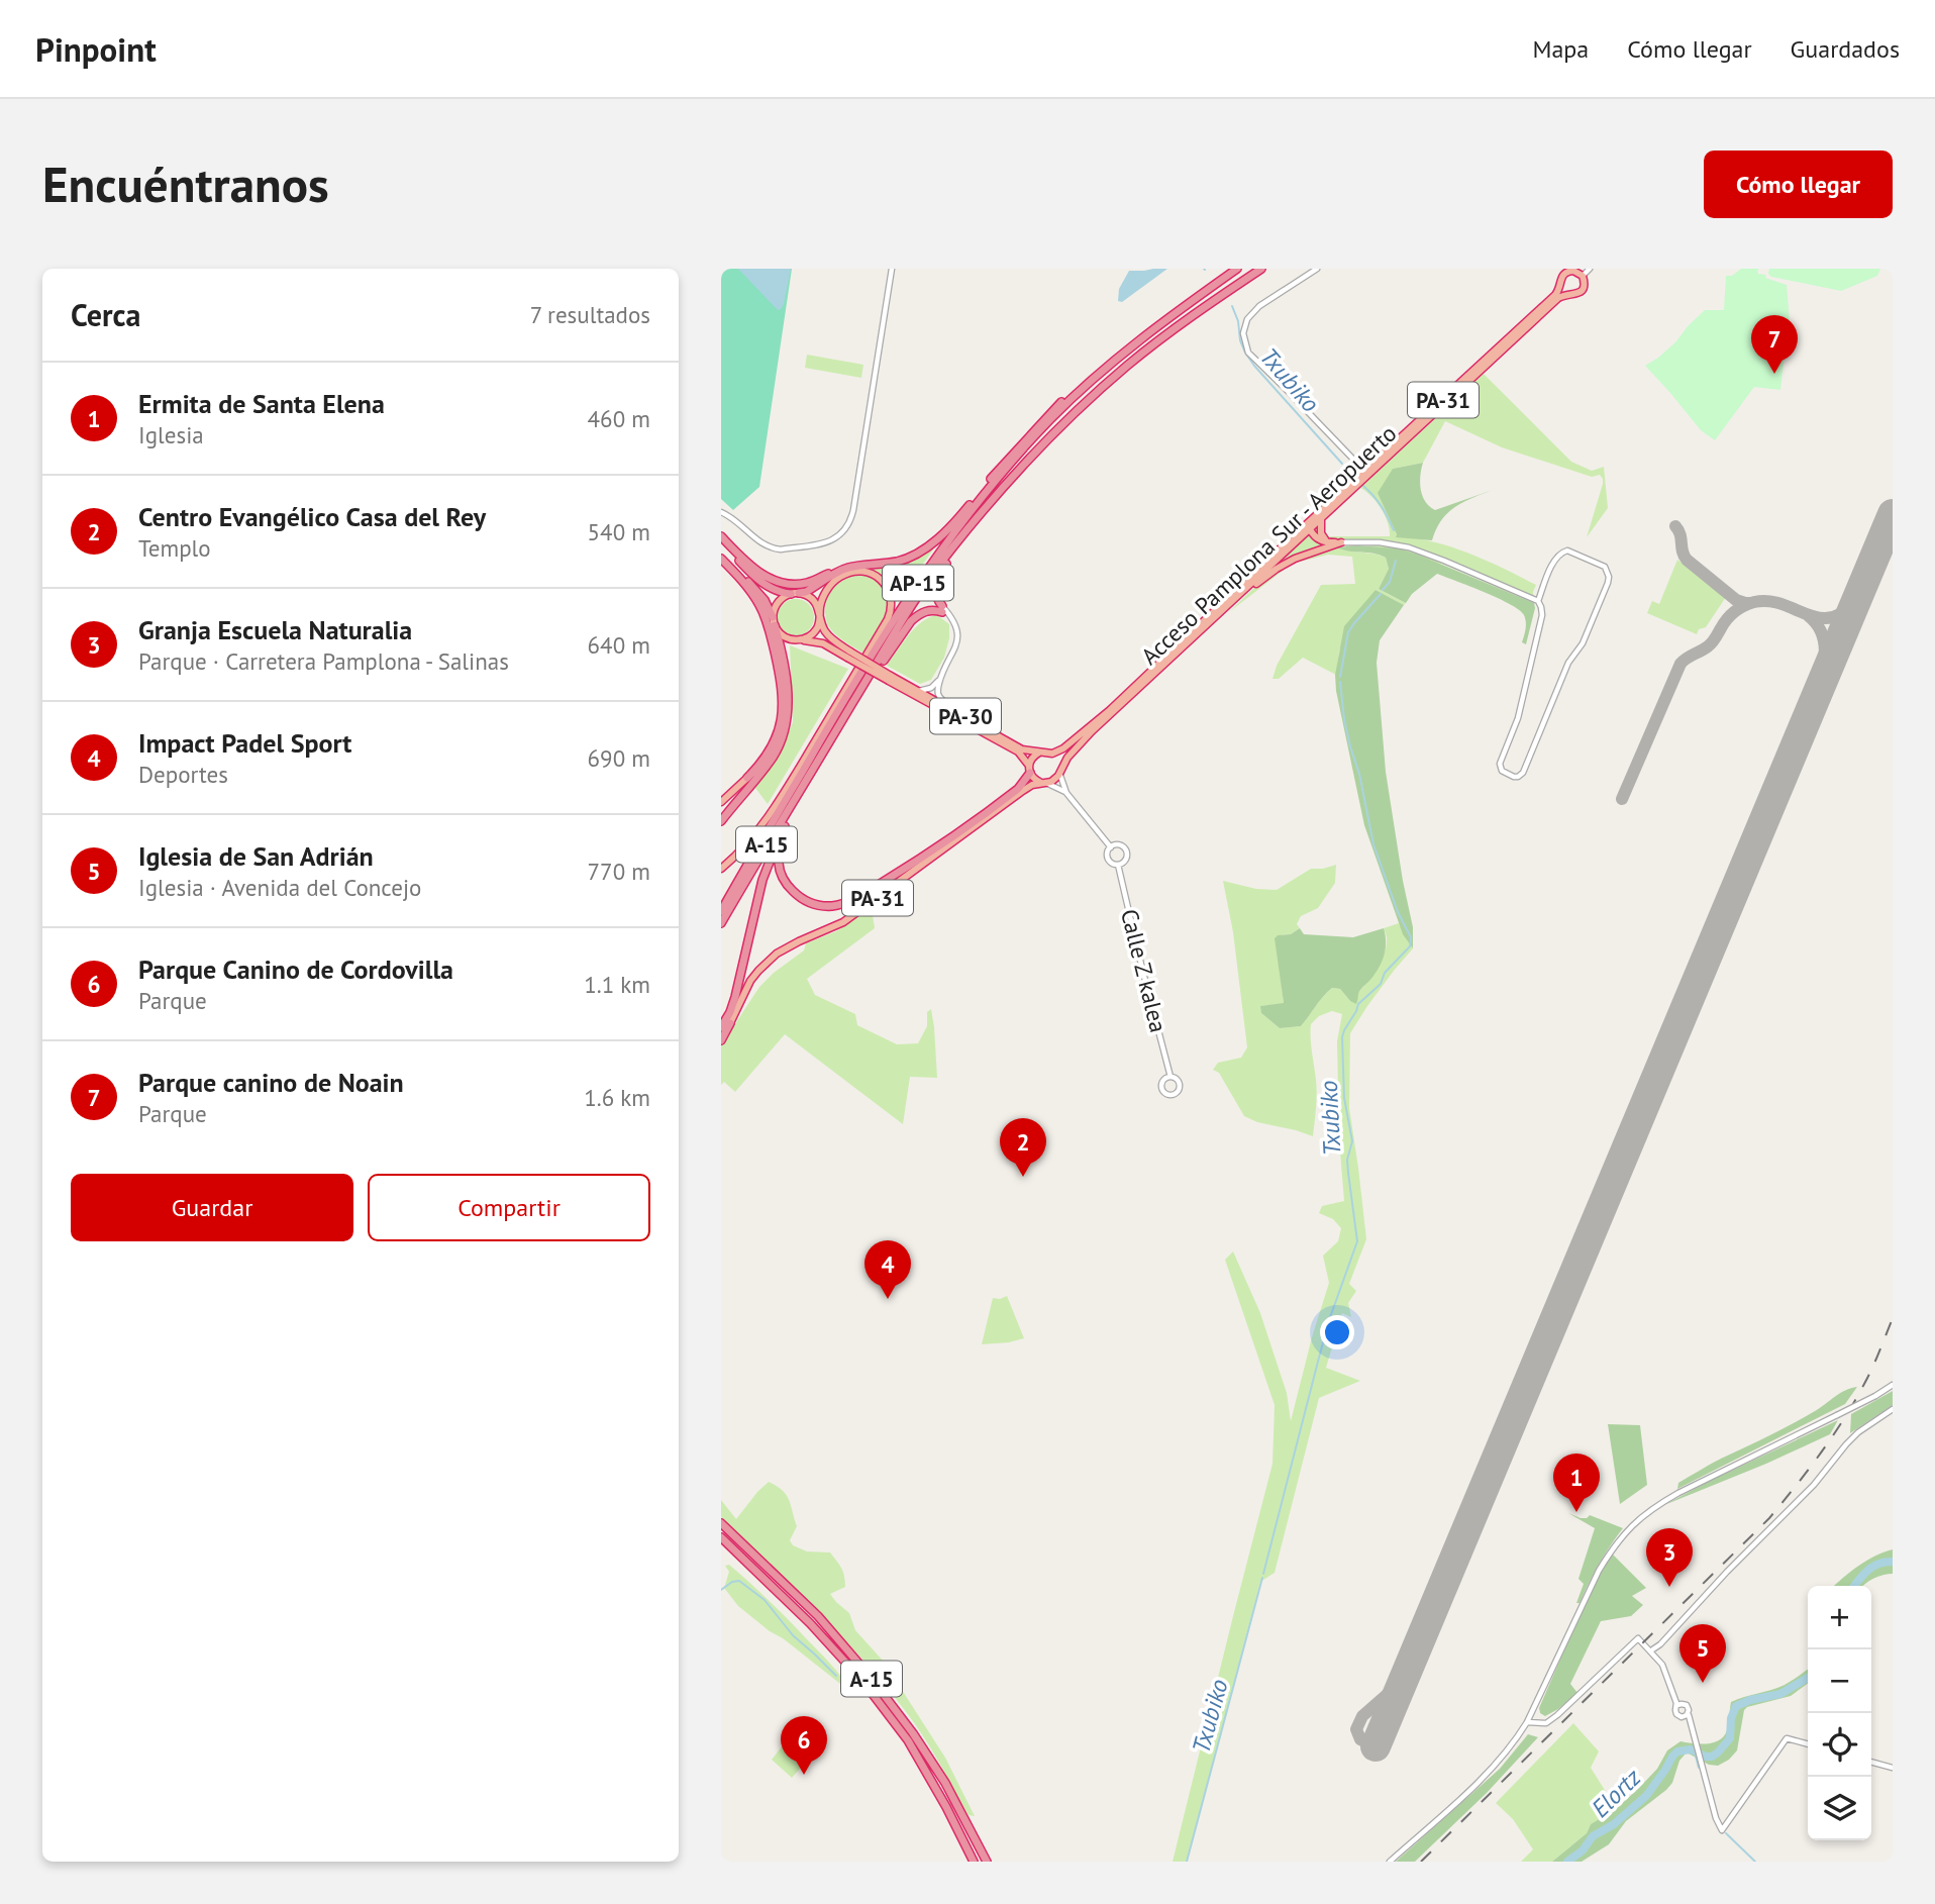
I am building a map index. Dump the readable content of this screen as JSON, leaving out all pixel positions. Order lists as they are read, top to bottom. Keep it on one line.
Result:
{"streets":{"highway":["PA-31","Acceso Pamplona Sur - Aeropuerto","AP-15","PA-30","A-15"],"street":["Calle Z kalea"]},"crossings":[["PA-31","Acceso Pamplona Sur - Aeropuerto"],["PA-31","PA-30"],["Acceso Pamplona Sur - Aeropuerto","PA-30"],["AP-15","A-15"]],"water":["Txubiko","Elortz"],"page":{"header":"Pinpoint","nav":["Mapa","Cómo llegar","Guardados"],"buttons":["Cómo llegar",["Guardar","Compartir"]],"title":"Encuéntranos","heading":["Cerca","7 resultados"],"pins":["7","2","4","1","3","5","6"],"list":[{"mark":"1","name":"Ermita de Santa Elena","note":"Iglesia","value":"460 m"},{"mark":"2","name":"Centro Evangélico Casa del Rey","note":"Templo","value":"540 m"},{"mark":"3","name":"Granja Escuela Naturalia","note":"Parque · Carretera Pamplona - Salinas","value":"640 m"},{"mark":"4","name":"Impact Padel Sport","note":"Deportes","value":"690 m"},{"mark":"5","name":"Iglesia de San Adrián","note":"Iglesia · Avenida del Concejo","value":"770 m"},{"mark":"6","name":"Parque Canino de Cordovilla","note":"Parque","value":"1.1 km"},{"mark":"7","name":"Parque canino de Noain","note":"Parque","value":"1.6 km"}],"map_buttons":["+","−"]}}
